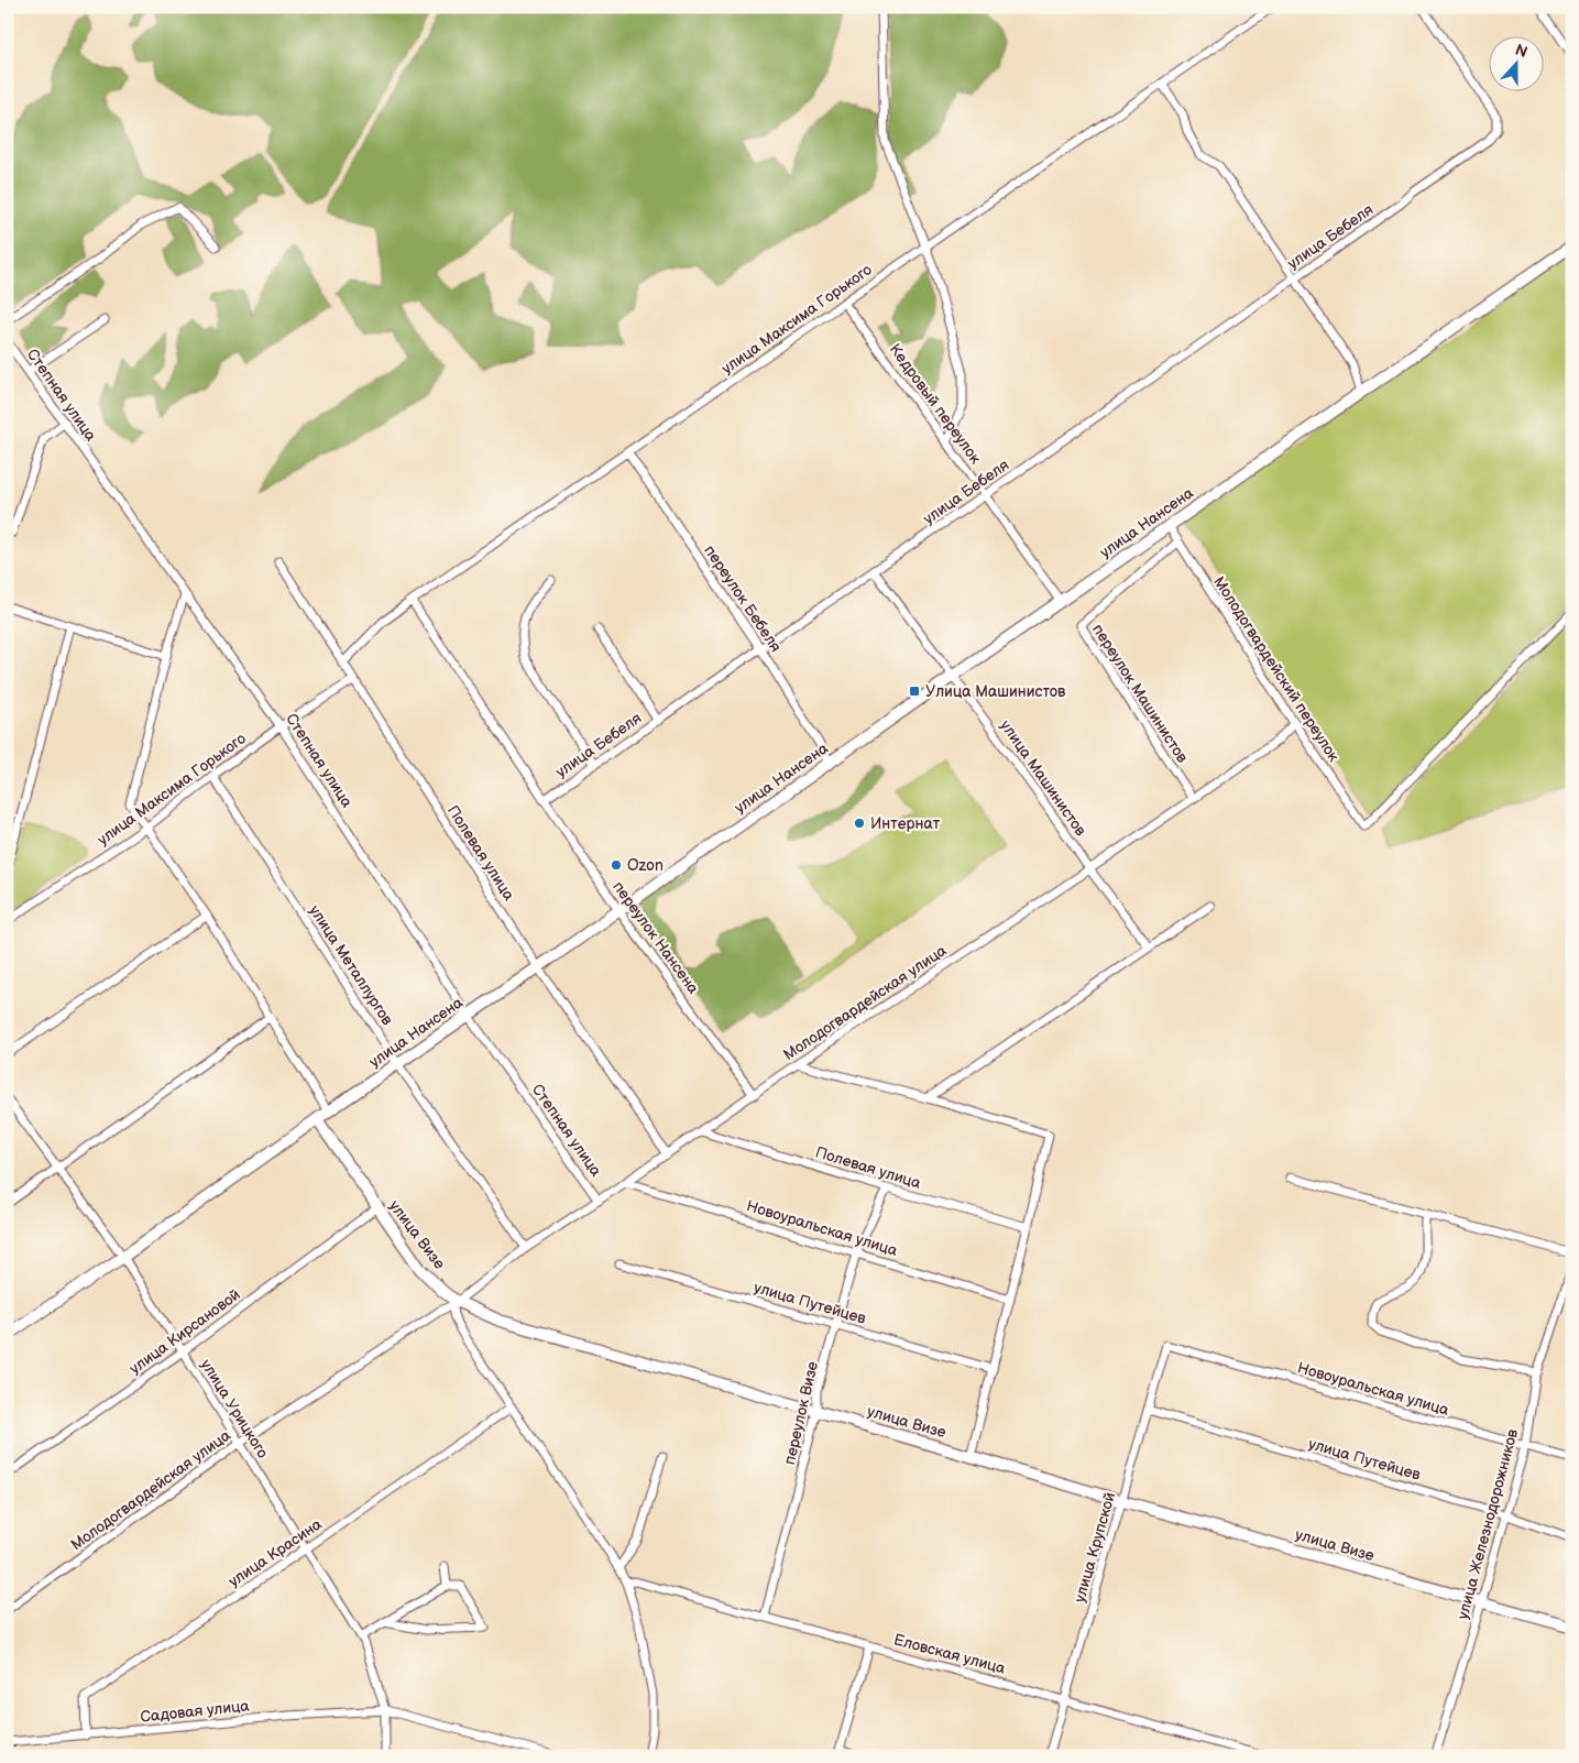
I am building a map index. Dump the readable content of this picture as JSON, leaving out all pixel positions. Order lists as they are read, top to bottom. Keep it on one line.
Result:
{"streets":{"main road":["улица Нансена","улица Визе"],"street":["улица Бебеля","улица Максима Горького","Степная улица","Кедровый переулок","переулок Бебеля","Молодогвардейский переулок","переулок Машинистов","улица Машинистов","Полевая улица","переулок Нансена","улица Металлургов","Молодогвардейская улица","Новоуральская улица","улица Путейцев","улица Кирсановой","улица Урицкого","переулок Визе","улица Железнодорожников","улица Крупской","улица Красина","Еловская улица","Садовая улица"]},"crossings":[["улица Бебеля","Кедровый переулок"],["улица Бебеля","переулок Бебеля"],["улица Бебеля","улица Машинистов"],["улица Бебеля","переулок Нансена"],["улица Максима Горького","Степная улица"],["улица Максима Горького","Кедровый переулок"],["улица Максима Горького","переулок Бебеля"],["улица Максима Горького","Полевая улица"],["улица Максима Горького","переулок Нансена"],["улица Максима Горького","улица Металлургов"],["Степная улица","улица Нансена"],["Степная улица","Молодогвардейская улица"],["Кедровый переулок","улица Нансена"],["улица Нансена","переулок Бебеля"],["улица Нансена","Молодогвардейский переулок"],["улица Нансена","улица Машинистов"],["улица Нансена","Полевая улица"],["улица Нансена","переулок Нансена"],["улица Нансена","улица Металлургов"],["улица Нансена","улица Визе"],["улица Нансена","улица Урицкого"],["Молодогвардейский переулок","переулок Машинистов"],["Молодогвардейский переулок","Молодогвардейская улица"],["переулок Машинистов","Молодогвардейская улица"],["улица Машинистов","Молодогвардейская улица"],["Полевая улица","Молодогвардейская улица"],["Полевая улица","переулок Визе"],["переулок Нансена","Молодогвардейская улица"],["улица Металлургов","Молодогвардейская улица"],["Молодогвардейская улица","Новоуральская улица"],["Молодогвардейская улица","улица Визе"],["Молодогвардейская улица","улица Урицкого"],["Новоуральская улица","переулок Визе"],["Новоуральская улица","улица Железнодорожников"],["Новоуральская улица","улица Крупской"],["улица Визе","улица Кирсановой"],["улица Визе","переулок Визе"],["улица Визе","улица Железнодорожников"],["улица Визе","улица Крупской"],["улица Путейцев","переулок Визе"],["улица Путейцев","улица Железнодорожников"],["улица Путейцев","улица Крупской"],["улица Кирсановой","улица Урицкого"],["улица Урицкого","улица Красина"],["улица Урицкого","Садовая улица"],["переулок Визе","Еловская улица"],["улица Крупской","Еловская улица"],["улица Красина","Садовая улица"]],"places":{"transit":["Улица Машинистов"],"other":["Интернат","Ozon"]},"north":"top"}
